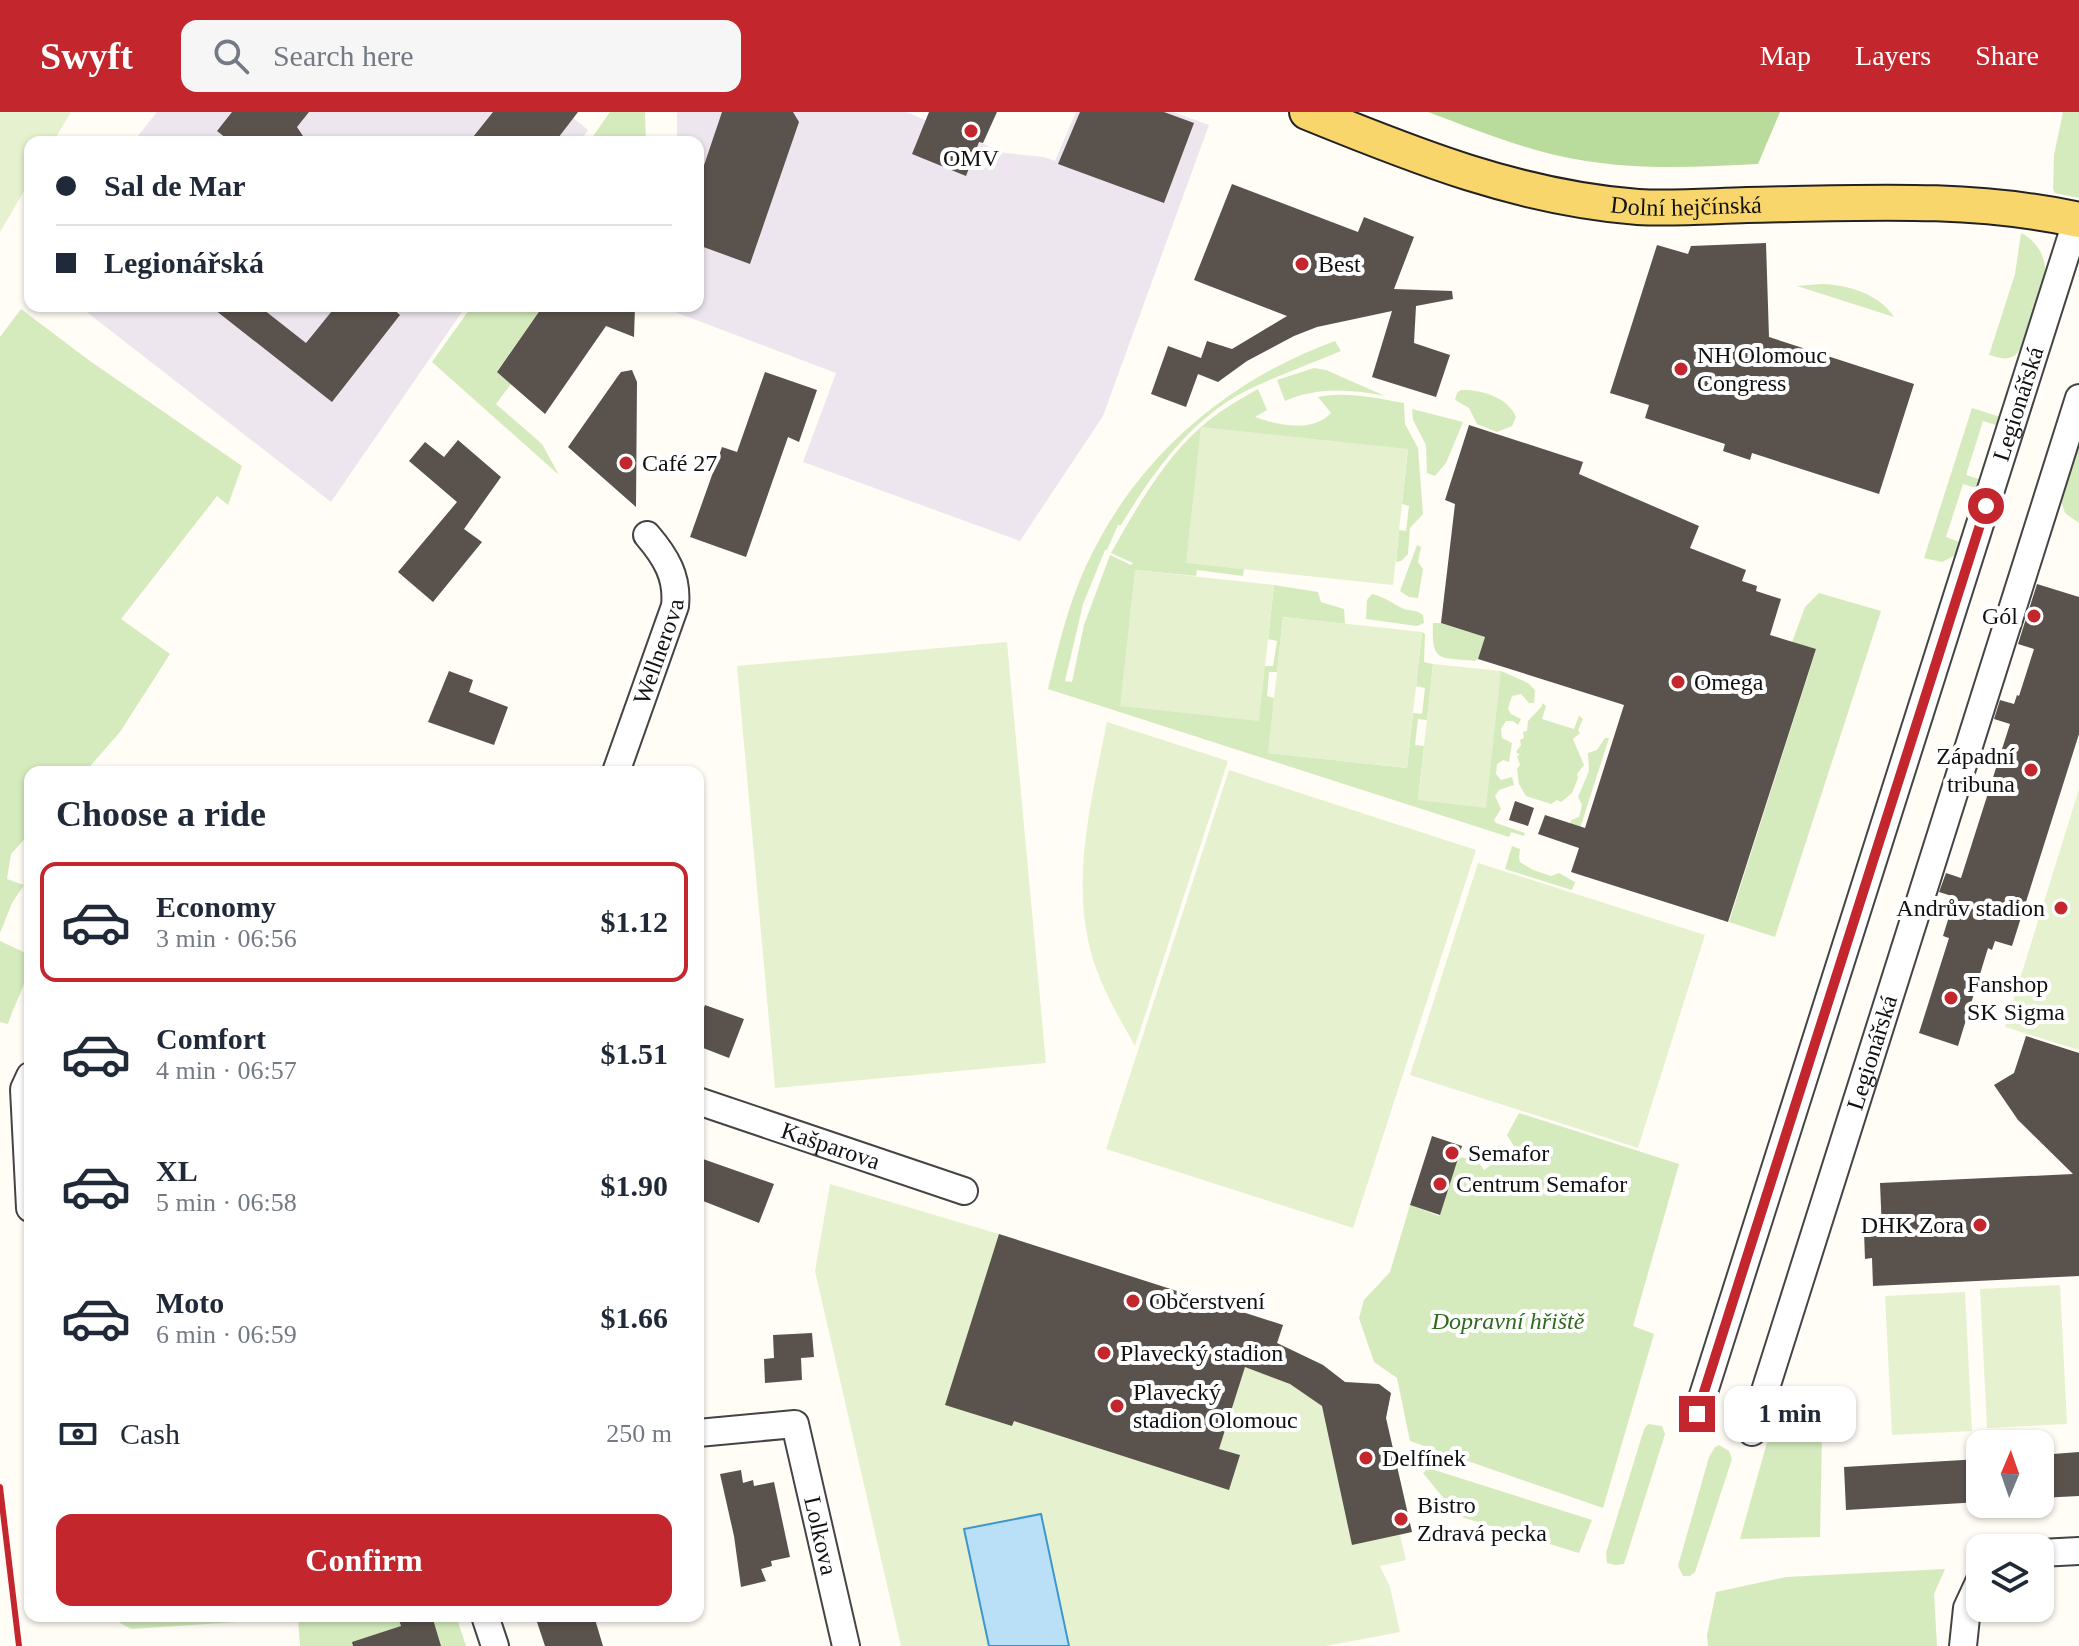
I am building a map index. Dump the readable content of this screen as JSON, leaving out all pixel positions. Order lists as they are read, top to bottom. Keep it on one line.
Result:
{"streets":{"main road":["Dolní hejčínská"],"street":["Legionářská","Wellnerova","Kašparova","Lolkova"]},"crossings":[["Dolní hejčínská","Legionářská"]],"parks":["Dopravní hřiště"],"places":["OMV","Best","NH Olomouc Congress","Café 27","Gól","Omega","Západní tribuna","Andrův stadion","Fanshop SK Sigma","Semafor","Centrum Semafor","DHK Zora","Občerstvení","Plavecký stadion","Plavecký stadion Olomouc","Delfínek","Bistro Zdravá pecka"],"north":"top","page":{"header":"Swyft","search":"Search here","nav":["Map","Layers","Share"],"banner":["Sal de Mar","Legionářská"],"heading":"Choose a ride","list":[{"name":"Economy","note":"3 min · 06:56","value":"$1.12"},{"name":"Comfort","note":"4 min · 06:57","value":"$1.51"},{"name":"XL","note":"5 min · 06:58","value":"$1.90"},{"name":"Moto","note":"6 min · 06:59","value":"$1.66"}],"bubble":"1 min","pay":["Cash","250 m"],"buttons":"Confirm"}}
